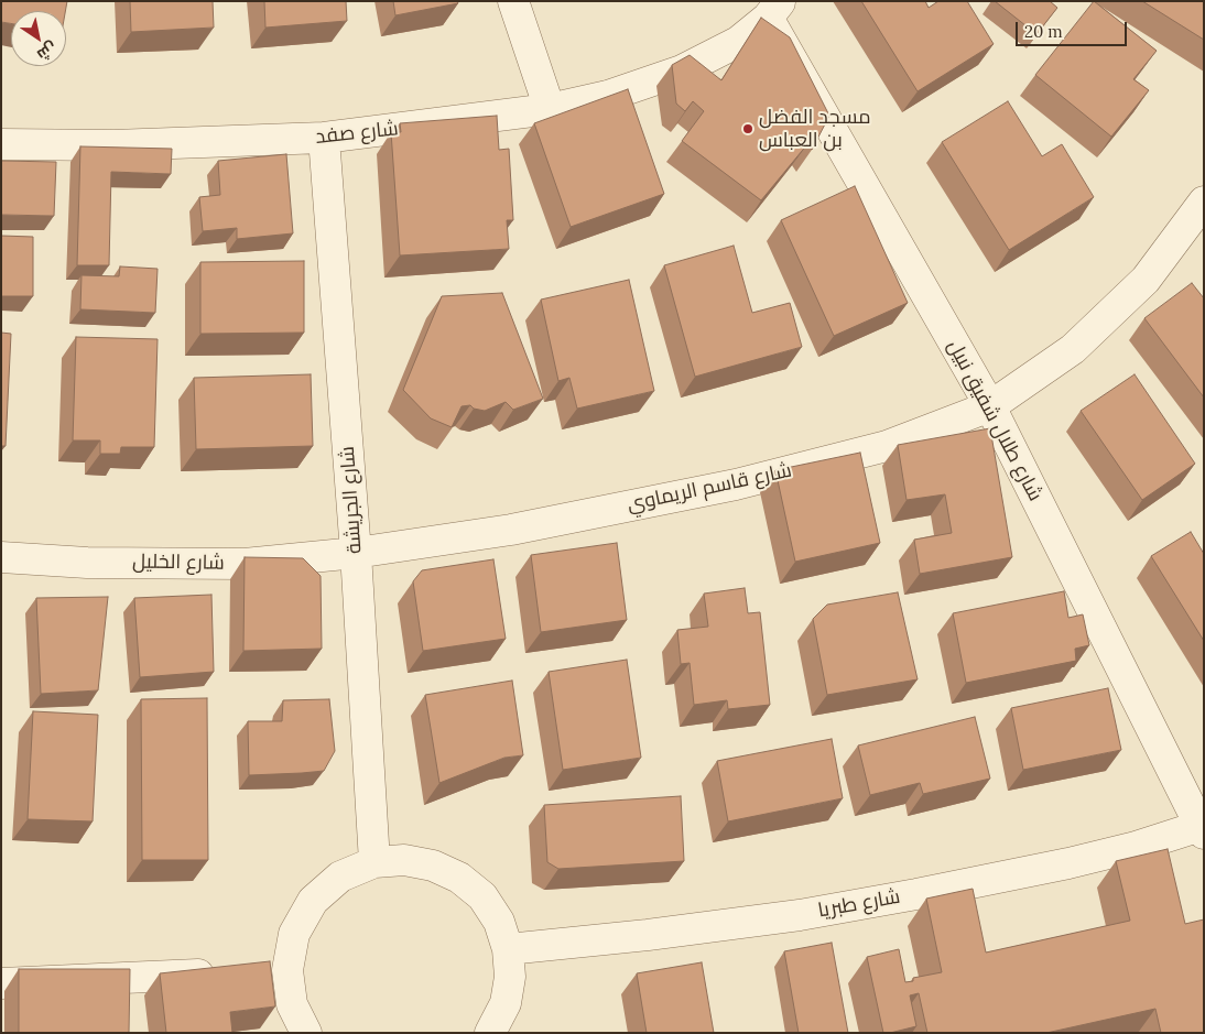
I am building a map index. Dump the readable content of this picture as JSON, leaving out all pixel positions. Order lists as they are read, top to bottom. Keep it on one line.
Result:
{"streets":{"street":["شارع صفد","شارع طلال شفيق نبيل","شارع قاسم الريماوي","شارع الجريشة","شارع الخليل","شارع طبريا"]},"crossings":[["شارع صفد","شارع طلال شفيق نبيل"],["شارع صفد","شارع الجريشة"],["شارع طلال شفيق نبيل","شارع قاسم الريماوي"],["شارع طلال شفيق نبيل","شارع طبريا"],["شارع قاسم الريماوي","شارع الجريشة"],["شارع قاسم الريماوي","شارع الخليل"],["شارع الجريشة","شارع الخليل"]],"places":["مسجد الفضل بن العباس"],"scale_bar":"20 m","north":"bottom right"}
